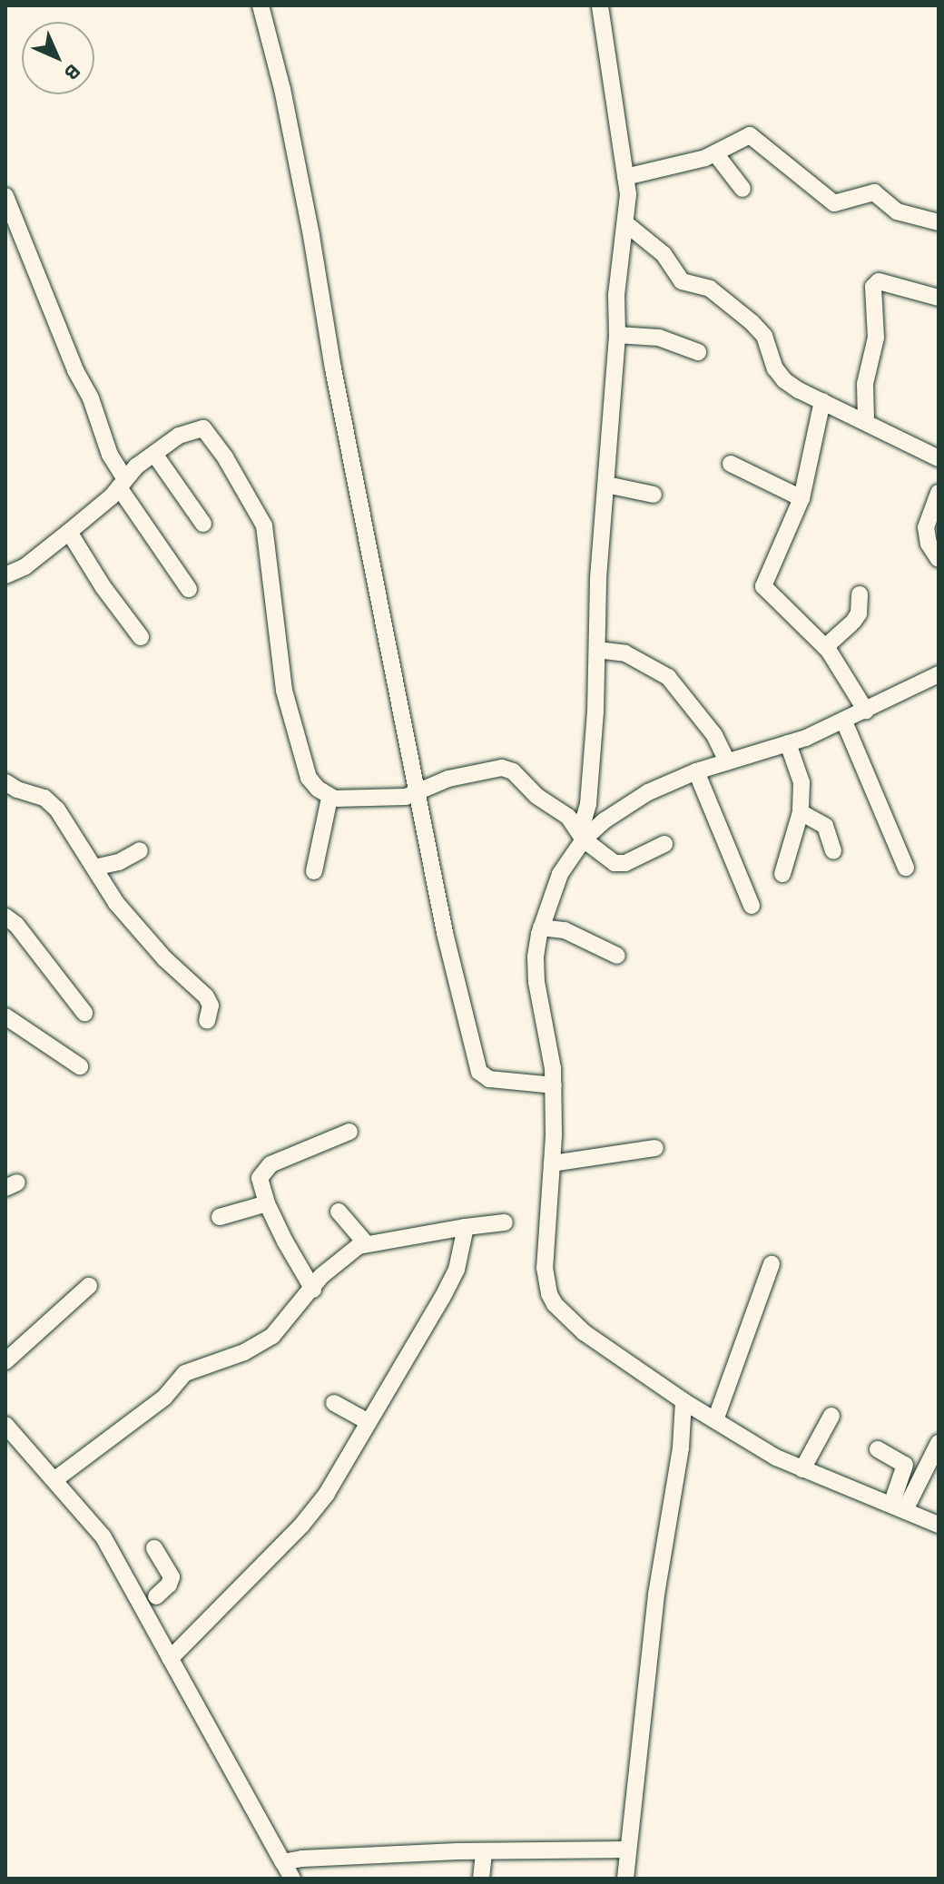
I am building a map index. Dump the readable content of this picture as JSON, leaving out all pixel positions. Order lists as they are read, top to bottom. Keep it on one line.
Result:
{"north":"bottom right"}
